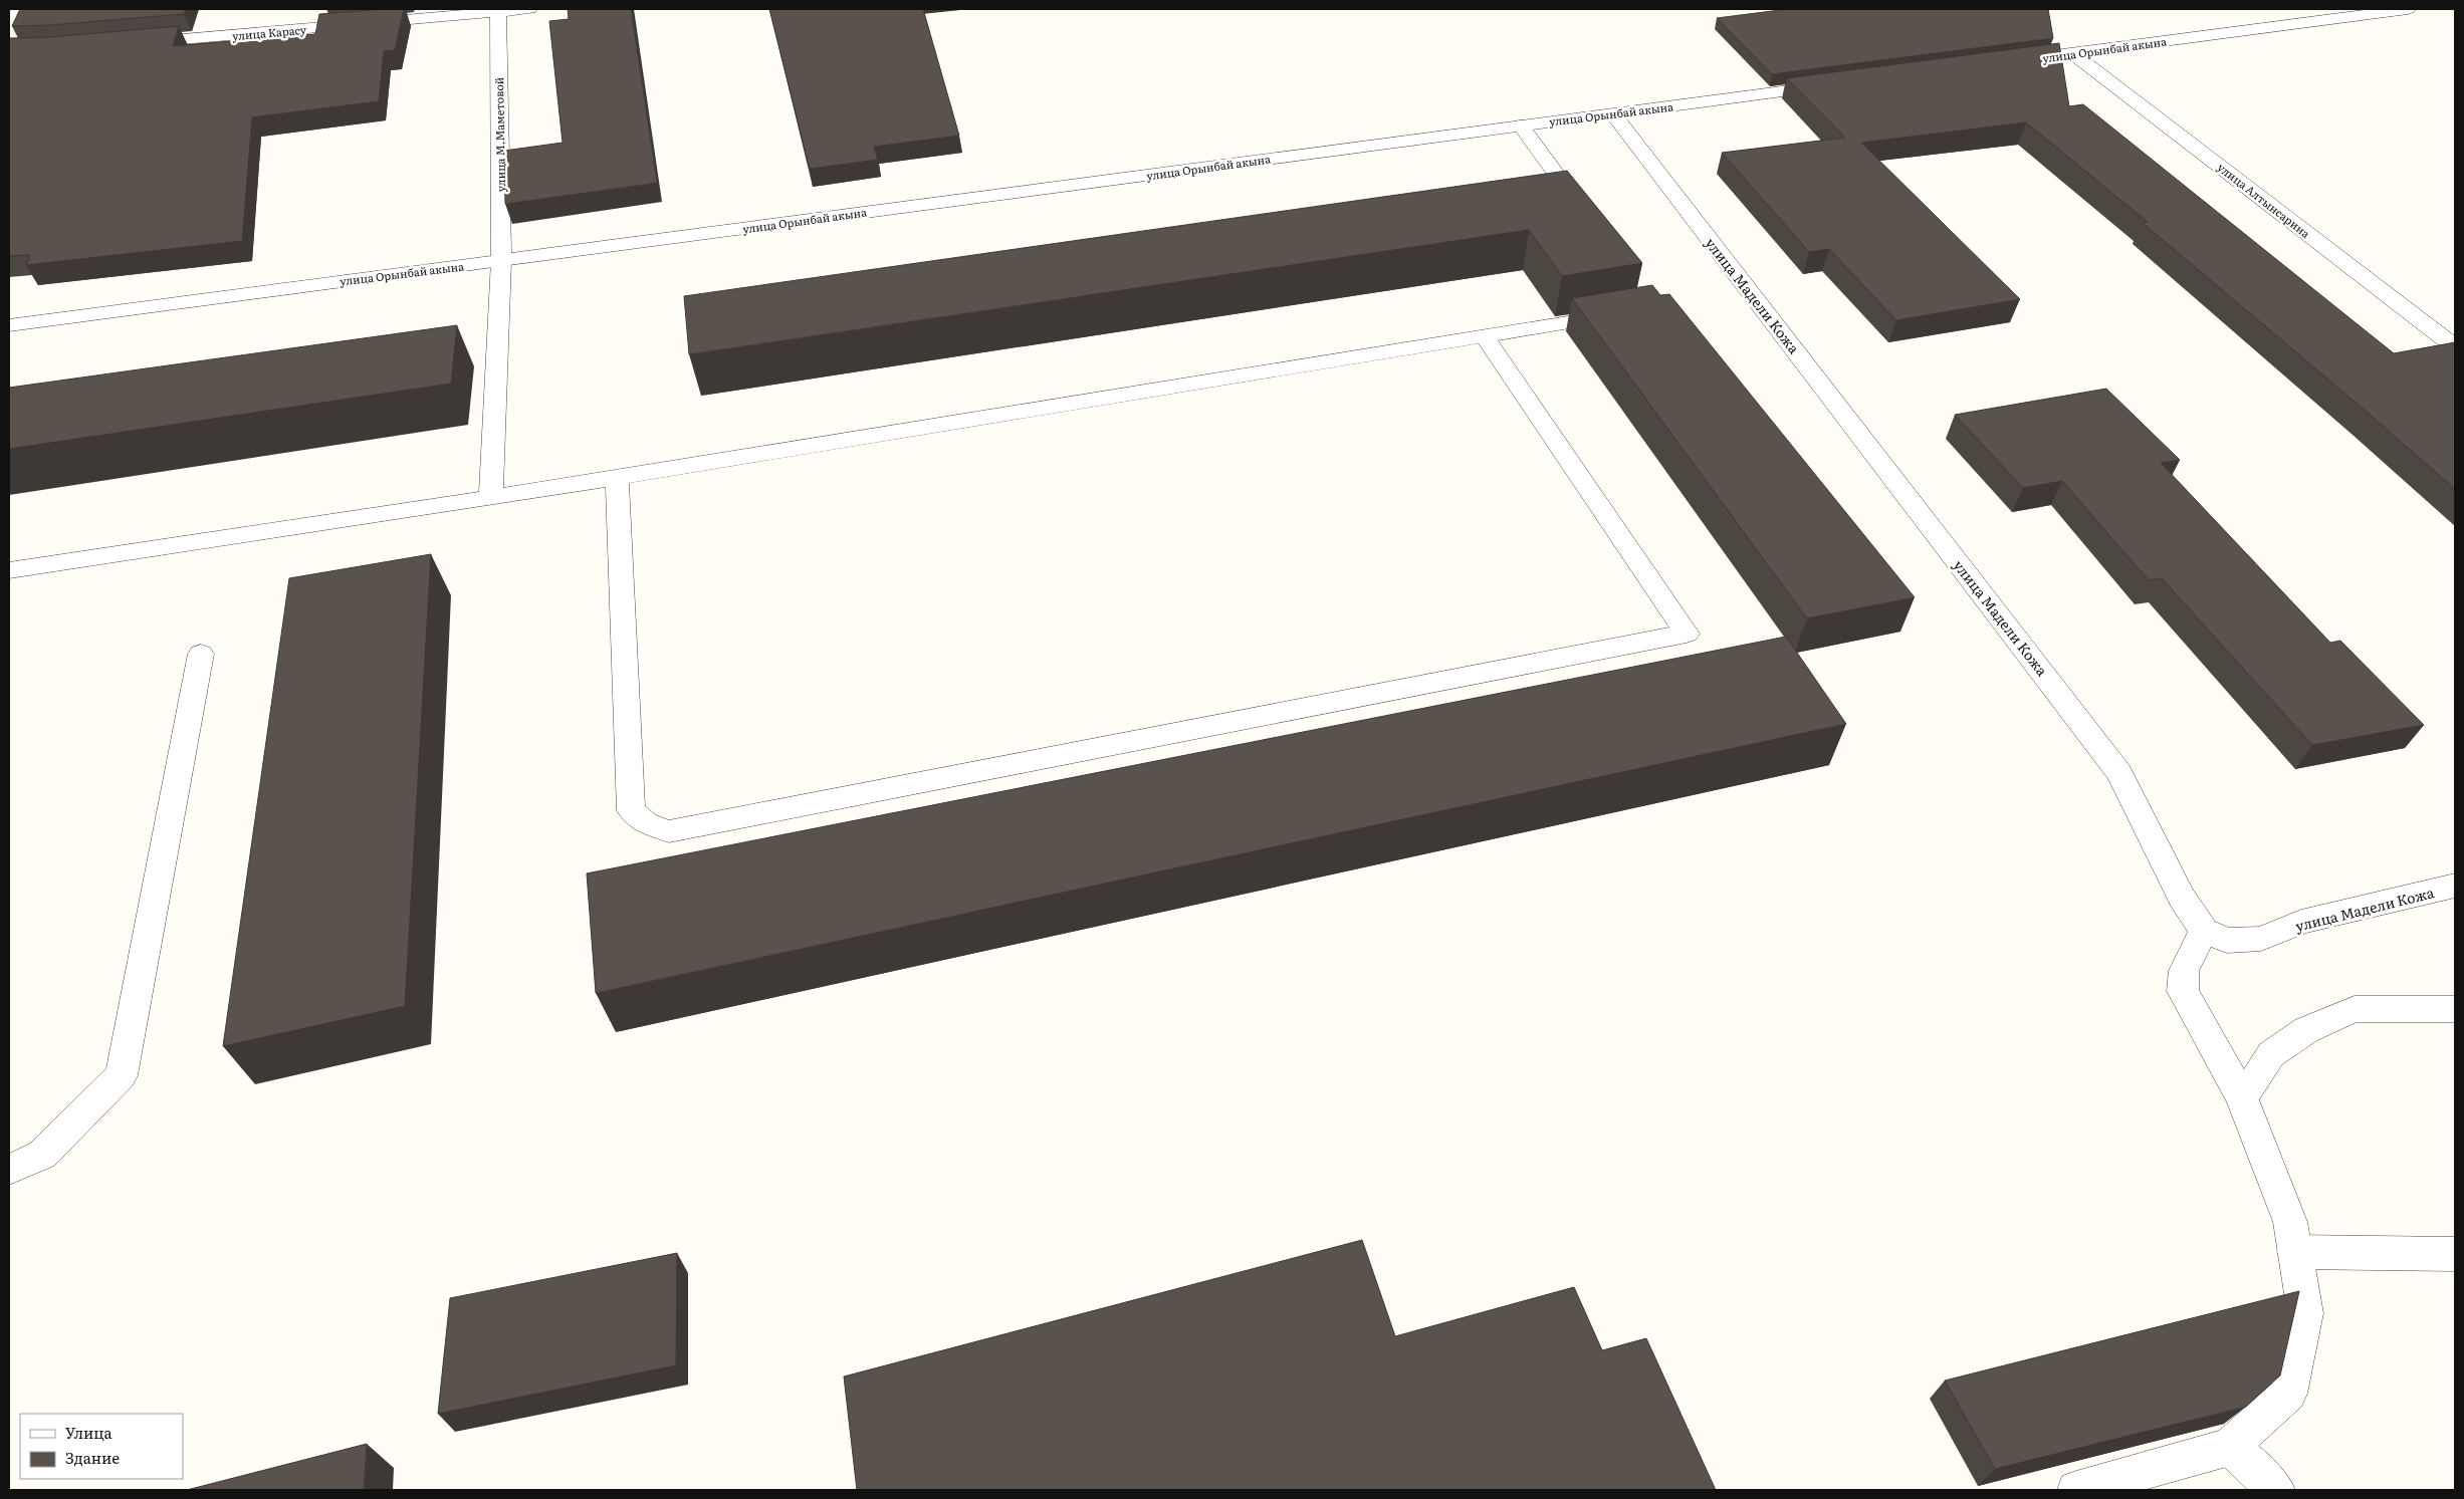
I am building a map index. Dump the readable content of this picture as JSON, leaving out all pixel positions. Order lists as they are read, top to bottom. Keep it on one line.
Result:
{"streets":{"street":["улица Карасу","улица Орынбай акына","улица М.Маметовой","улица Алтынсарина","улица Мадели Кожа"]},"crossings":[["улица Карасу","улица М.Маметовой"],["улица Орынбай акына","улица М.Маметовой"],["улица Орынбай акына","улица Алтынсарина"],["улица Орынбай акына","улица Мадели Кожа"]],"legend":["Улица","Здание"]}
